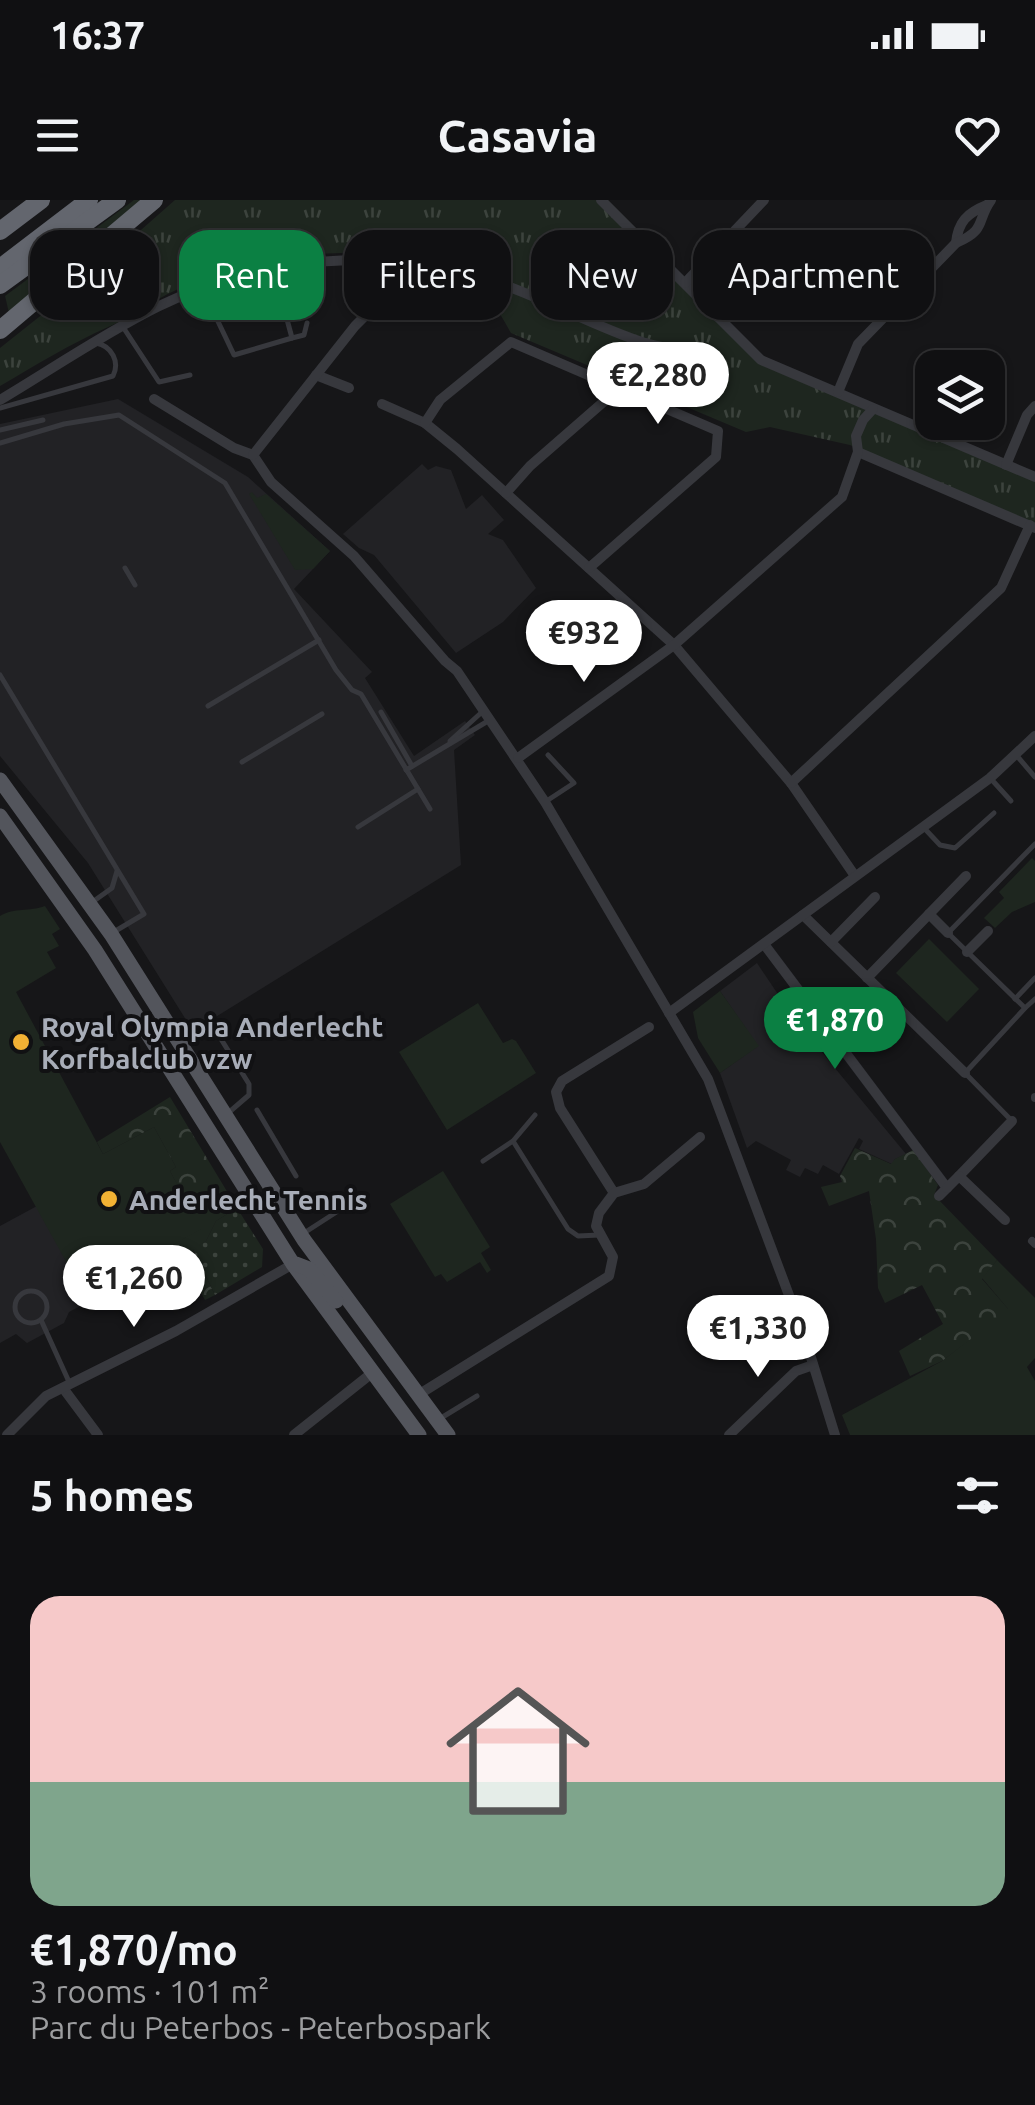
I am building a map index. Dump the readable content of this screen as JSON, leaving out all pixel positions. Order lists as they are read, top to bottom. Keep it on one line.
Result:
{"places":["Royal Olympia Anderlecht Korfbalclub vzw","Anderlecht Tennis"],"page":{"status":"16:37","header":"Casavia","chip":["Buy","Rent","Filters","New","Apartment"],"price":["€2,280","€932","€1,870","€1,260","€1,330"],"heading":"5 homes","list":[{"name":"€1,870/mo","note":"3 rooms · 101 m² · Parc du Peterbos - Peterbospark"}]}}
